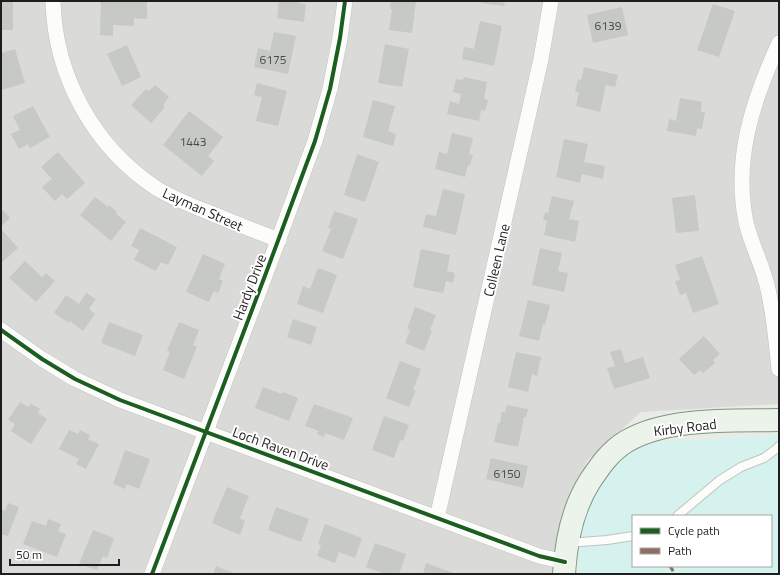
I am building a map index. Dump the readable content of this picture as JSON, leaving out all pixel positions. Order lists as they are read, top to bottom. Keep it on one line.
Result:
{"streets":{"main road":["Kirby Road"],"street":["Layman Street","Colleen Lane","Hardy Drive","Loch Raven Drive"]},"crossings":[["Layman Street","Hardy Drive"],["Colleen Lane","Loch Raven Drive"],["Hardy Drive","Loch Raven Drive"],["Kirby Road","Loch Raven Drive"]],"house_numbers":["6139","6175","1443","6150"],"legend":["Cycle path","Path"],"scale_bar":"50 m"}
